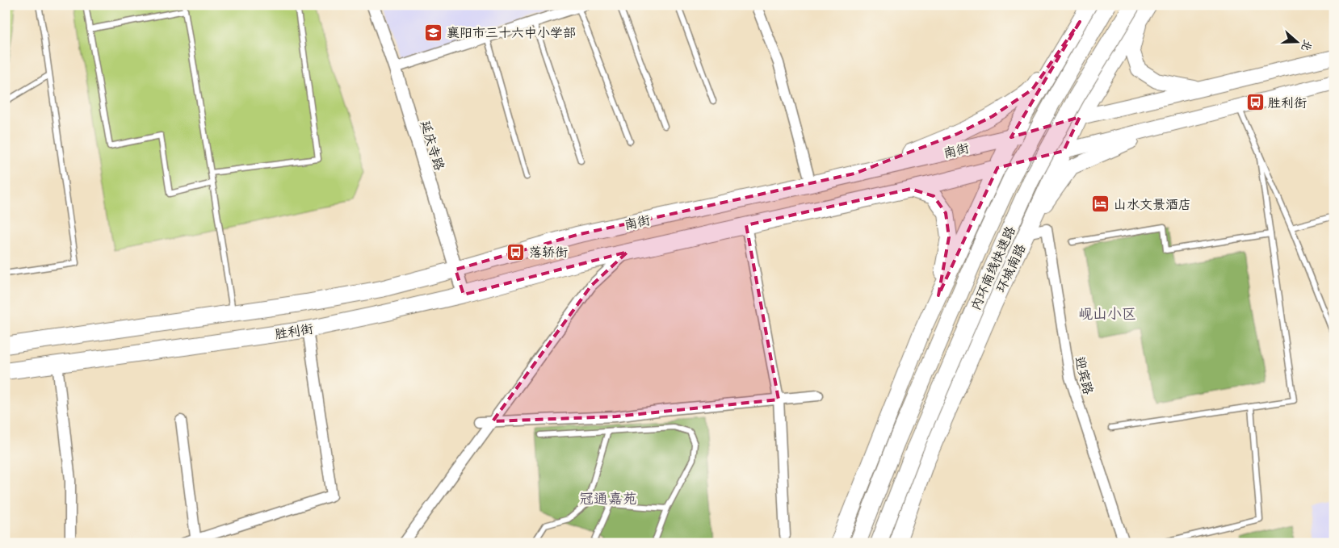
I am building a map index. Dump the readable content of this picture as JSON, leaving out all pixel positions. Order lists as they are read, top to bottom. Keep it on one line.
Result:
{"streets":{"highway":["南街","内环南线快速路","环城南路","胜利街"],"street":["延庆寺路","迎宾路"]},"crossings":[["延庆寺路","南街"],["延庆寺路","胜利街"],["南街","环城南路"],["南街","胜利街"],["内环南线快速路","环城南路"],["环城南路","迎宾路"]],"districts":["岘山小区","冠通嘉苑"],"places":{"school or university":["襄阳市三十六中小学部"],"bus stop":["胜利街","落轿街"],"hotel":["山水文景酒店"]},"north":"right"}
